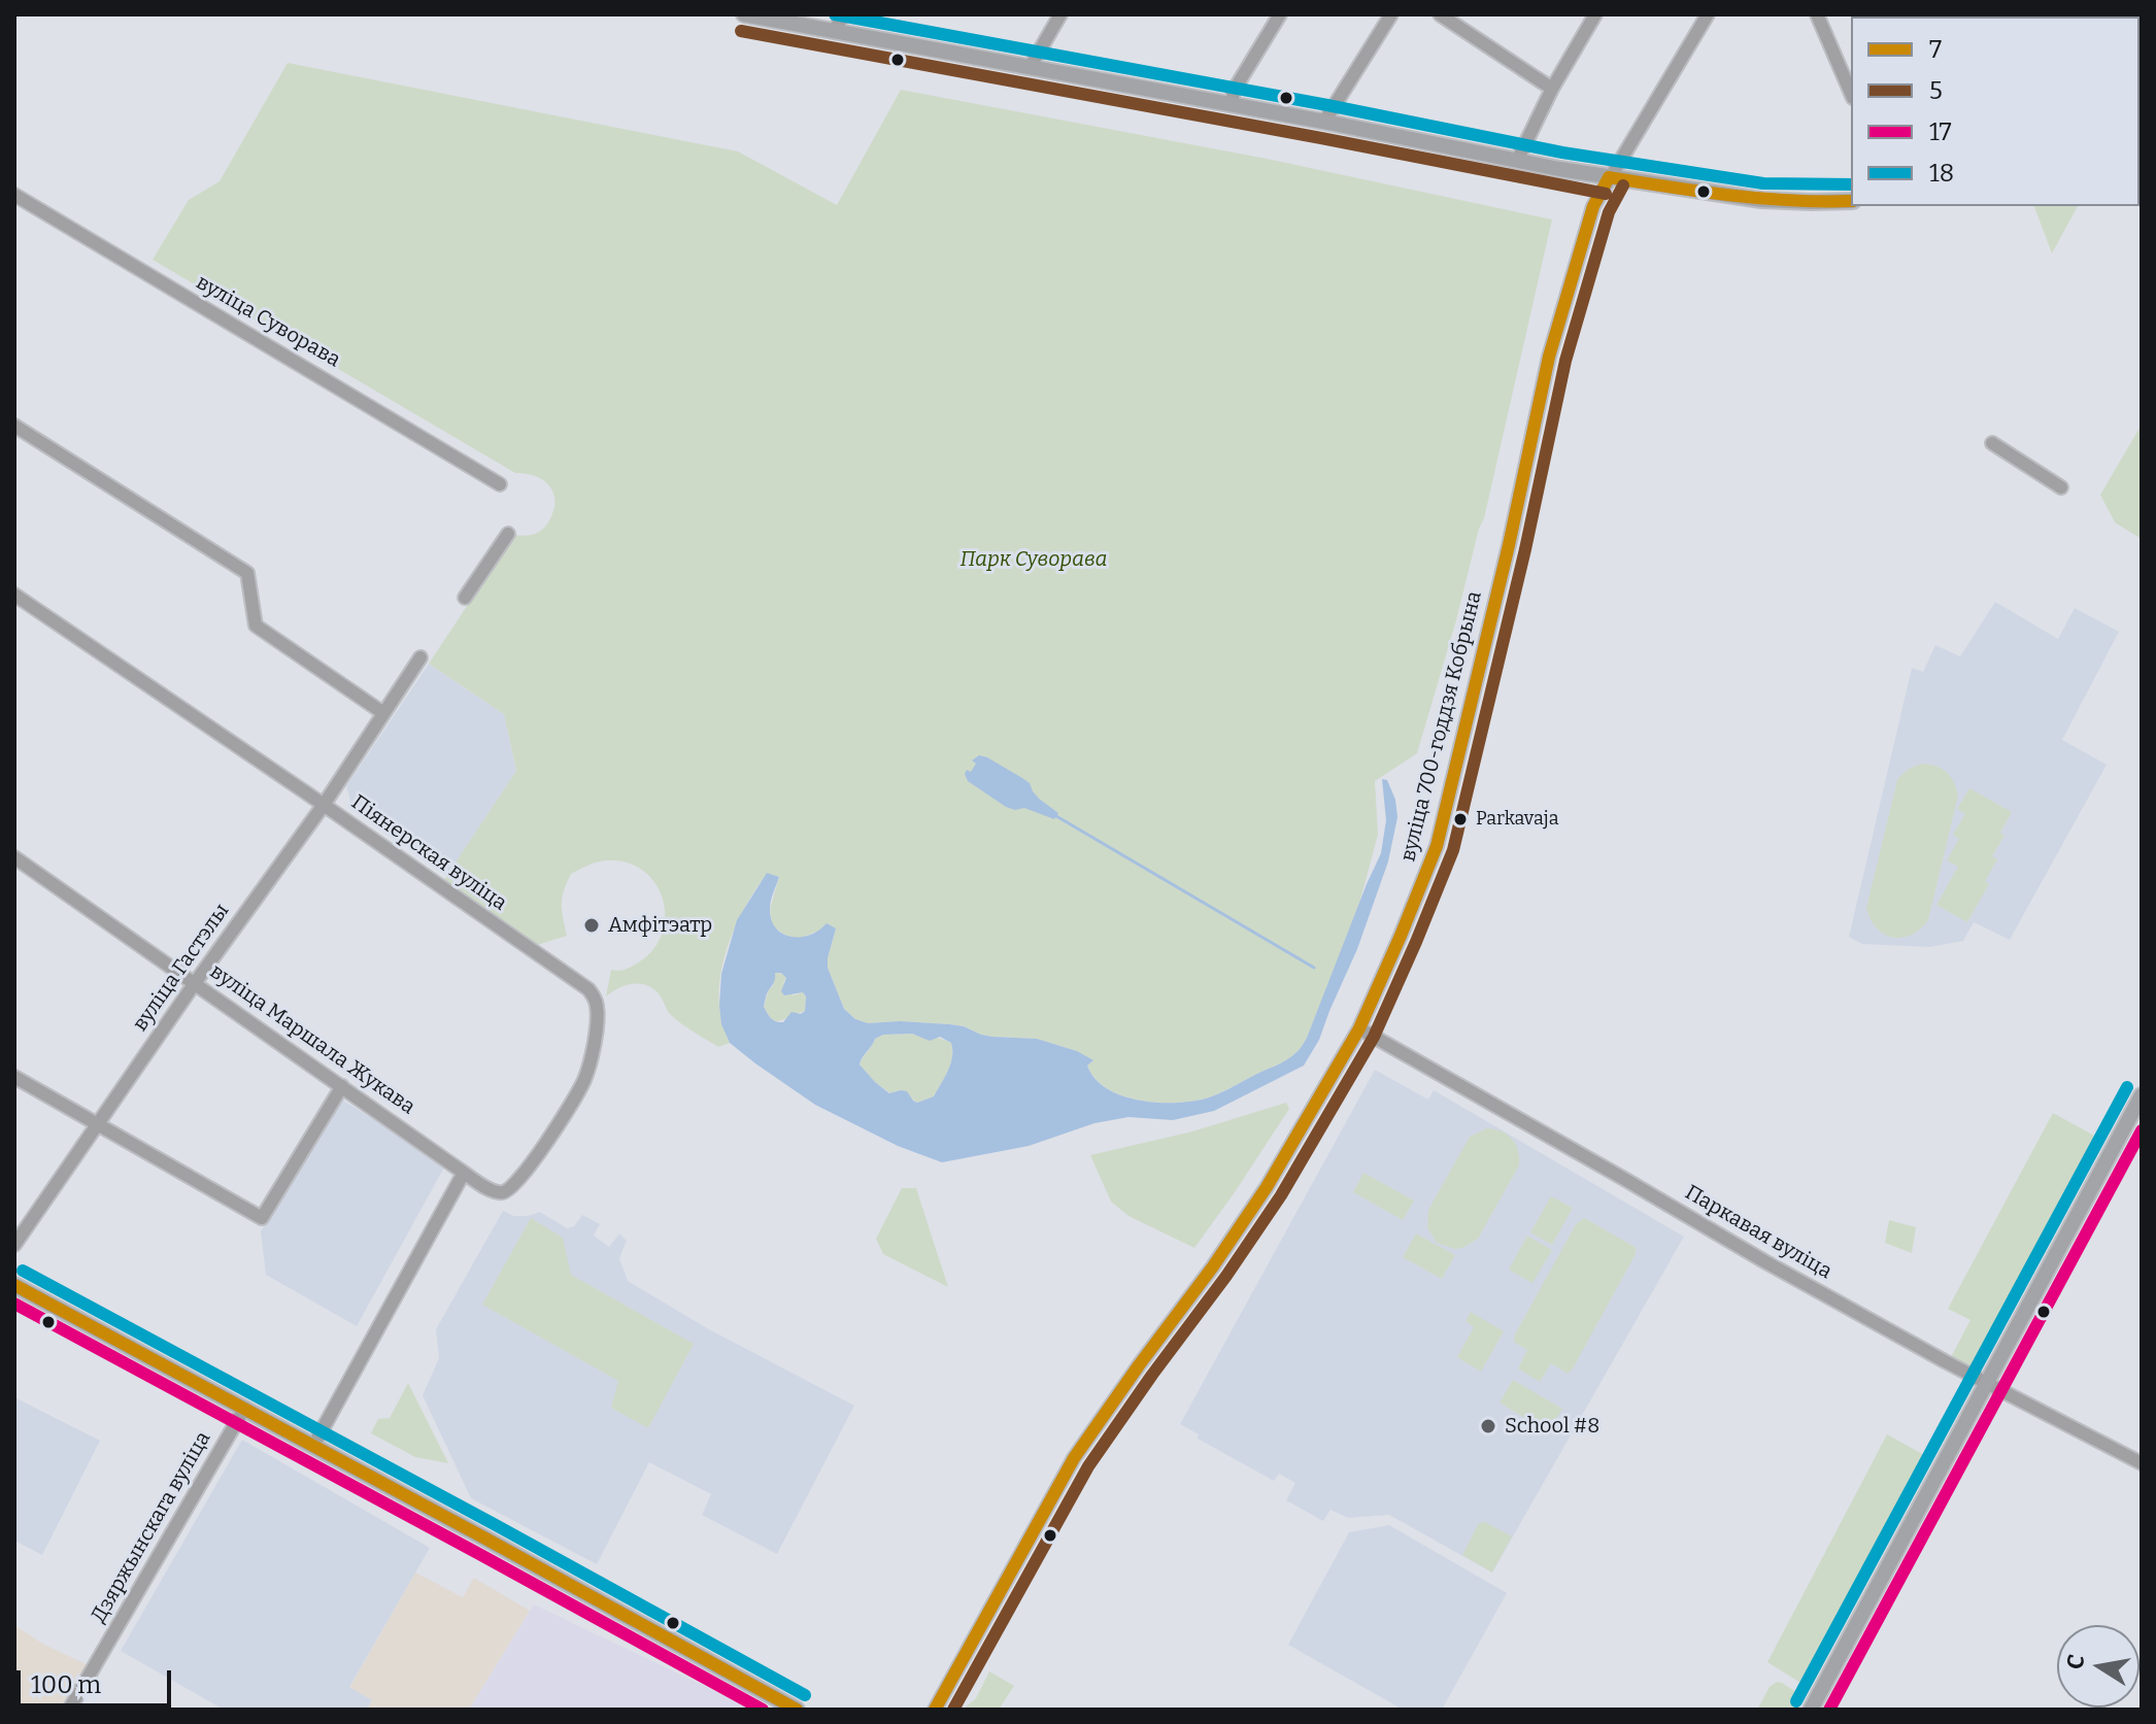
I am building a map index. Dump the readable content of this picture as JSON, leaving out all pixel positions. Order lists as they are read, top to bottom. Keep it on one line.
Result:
{"streets":{"street":["вуліца Суворава","вуліца 700-годдзя Кобрына","Піянерская вуліца","вуліца Гастэлы","вуліца Маршала Жукава","Паркавая вуліца","Дзяржынскага вуліца"]},"crossings":[["вуліца 700-годдзя Кобрына","Паркавая вуліца"],["Піянерская вуліца","вуліца Гастэлы"],["Піянерская вуліца","вуліца Маршала Жукава"],["вуліца Гастэлы","вуліца Маршала Жукава"]],"parks":["Парк Суворава"],"places":["Parkavaja","Амфітэатр","School #8"],"lines":["transit line 18","transit line 5","transit line 7","transit line 17"],"legend":["7","5","17","18"],"scale_bar":"100 m","north":"left"}
